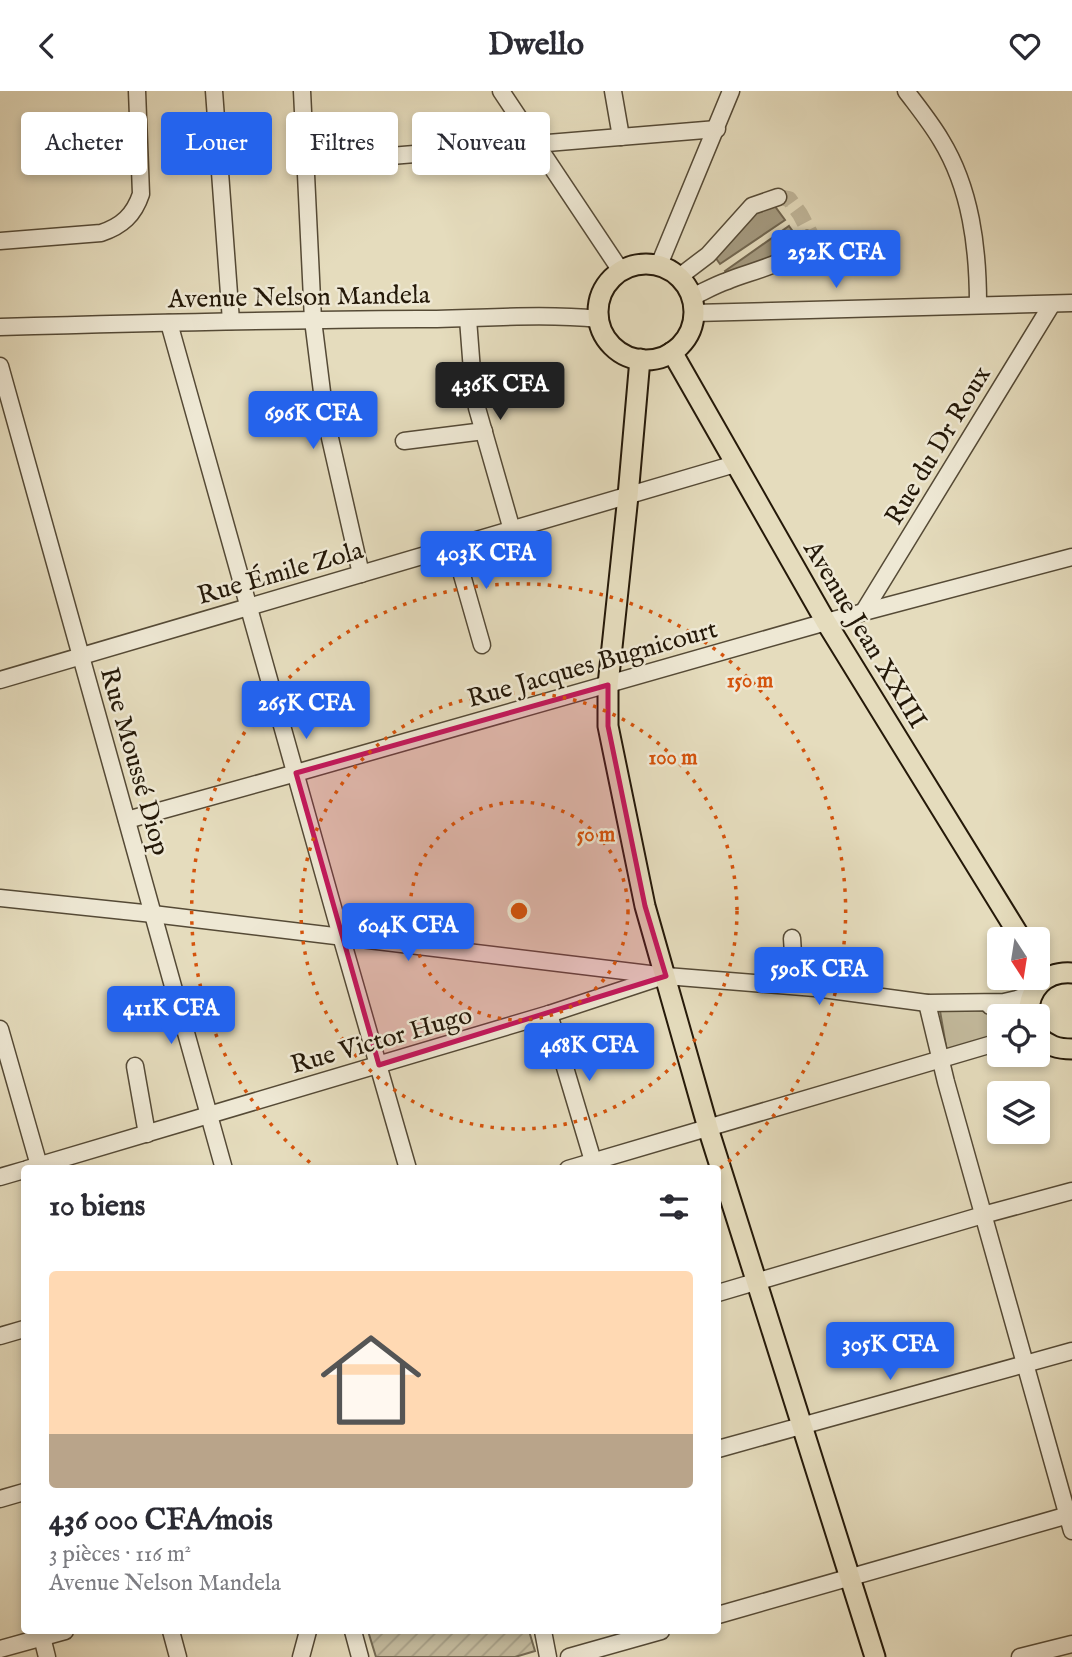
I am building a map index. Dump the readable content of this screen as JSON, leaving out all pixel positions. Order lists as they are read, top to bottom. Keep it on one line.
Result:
{"streets":{"main road":["Avenue Jean XXIII"],"street":["Avenue Nelson Mandela","Rue du Dr Roux","Rue Émile Zola","Rue Jacques Bugnicourt","Rue Moussé Diop","Rue Victor Hugo"]},"crossings":[["Avenue Nelson Mandela","Avenue Jean XXIII"],["Rue du Dr Roux","Rue Jacques Bugnicourt"],["Rue Émile Zola","Avenue Jean XXIII"],["Rue Émile Zola","Rue Moussé Diop"],["Avenue Jean XXIII","Rue Jacques Bugnicourt"],["Rue Jacques Bugnicourt","Rue Moussé Diop"],["Rue Moussé Diop","Rue Victor Hugo"]],"north":"bottom","page":{"header":"Dwello","chip":["Acheter","Louer","Filtres","Nouveau"],"price":["252K CFA","436K CFA","696K CFA","403K CFA","265K CFA","604K CFA","590K CFA","411K CFA","468K CFA","305K CFA"],"heading":"10 biens","list":[{"name":"436 000 CFA/mois","note":"3 pièces · 116 m² · Avenue Nelson Mandela"}]},"rings":["150 m","100 m","50 m"]}
